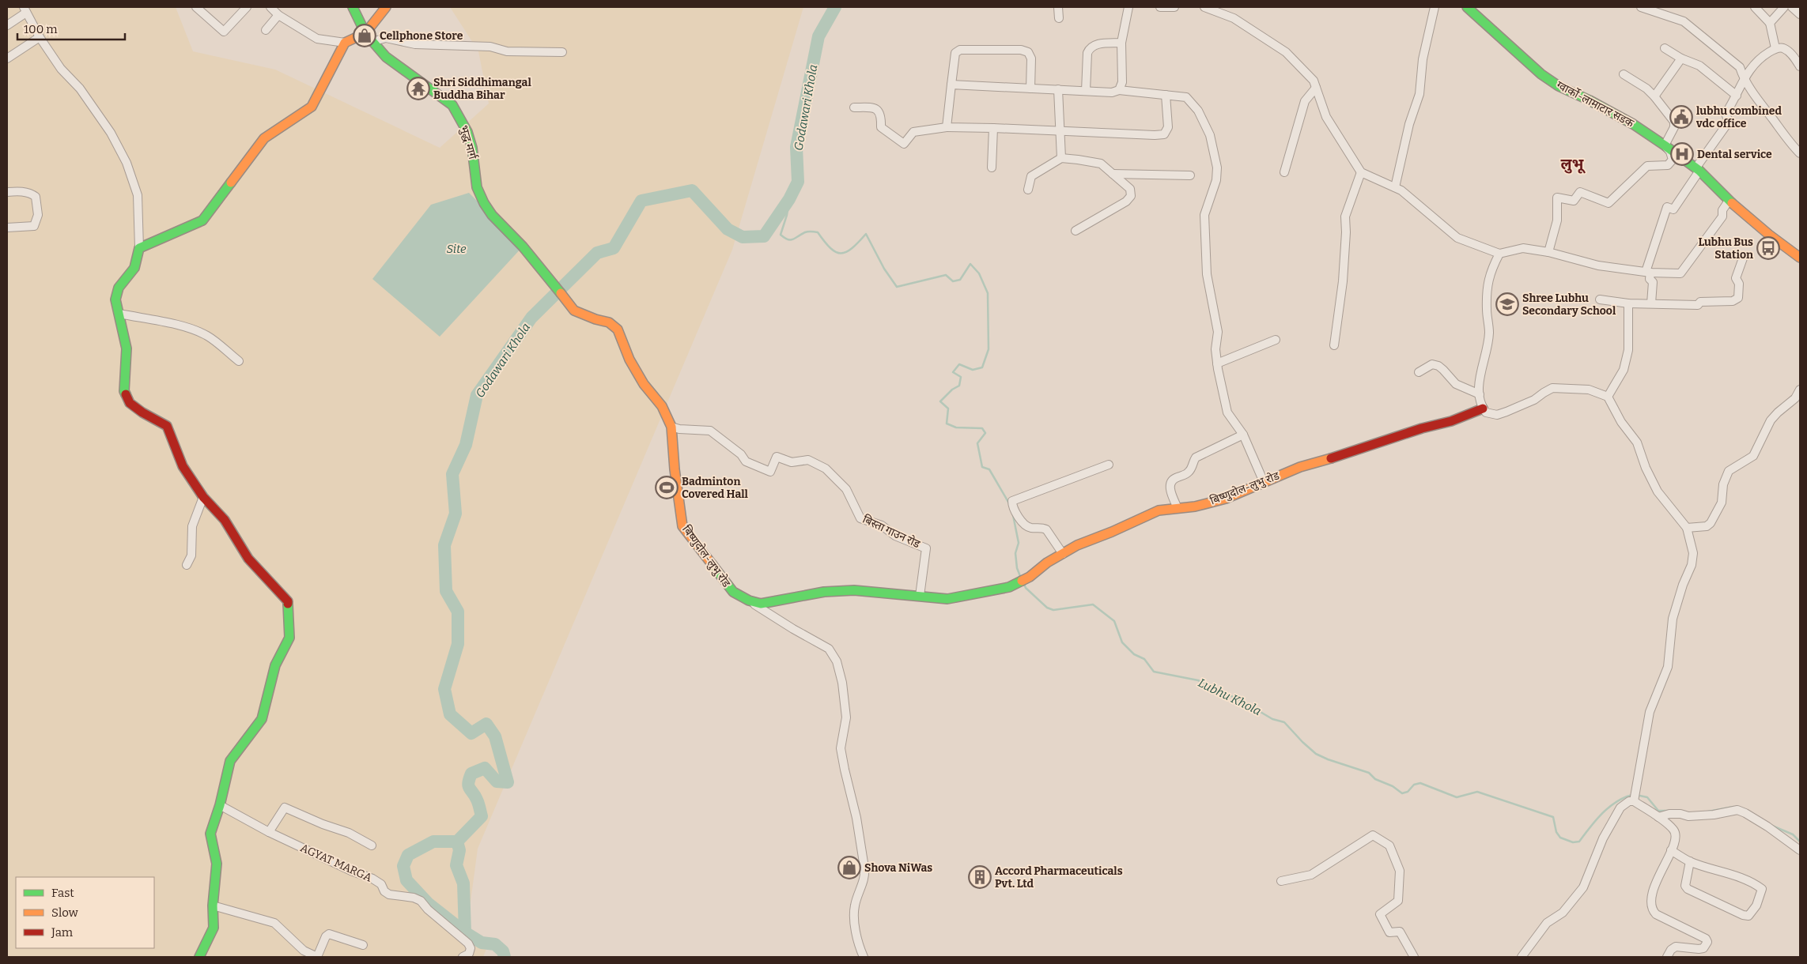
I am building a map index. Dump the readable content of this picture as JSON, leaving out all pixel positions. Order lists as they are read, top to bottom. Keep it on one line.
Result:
{"streets":{"street":["ग्वार्को-लामाटार सडक","भुद्ध मार्ग","बिष्णुदोल-लुभु रोड","बिस्ता गाउन रोड","AGYAT MARGA"]},"crossings":[["भुद्ध मार्ग","बिष्णुदोल-लुभु रोड"],["बिष्णुदोल-लुभु रोड","बिस्ता गाउन रोड"]],"districts":["लुभू"],"water":["Godawari Khola","Site","Lubhu Khola"],"places":{"shop":["Cellphone Store","Shova NiWas"],"temple":["Shri Siddhimangal Buddha Bihar"],"public building":["lubhu combined vdc office"],"hospital":["Dental service"],"bus stop":["Lubhu Bus Station"],"school or university":["Shree Lubhu Secondary School"],"sports":["Badminton Covered Hall"],"building":["Accord Pharmaceuticals Pvt. Ltd"]},"legend":["Fast","Slow","Jam"],"scale_bar":"100 m"}
